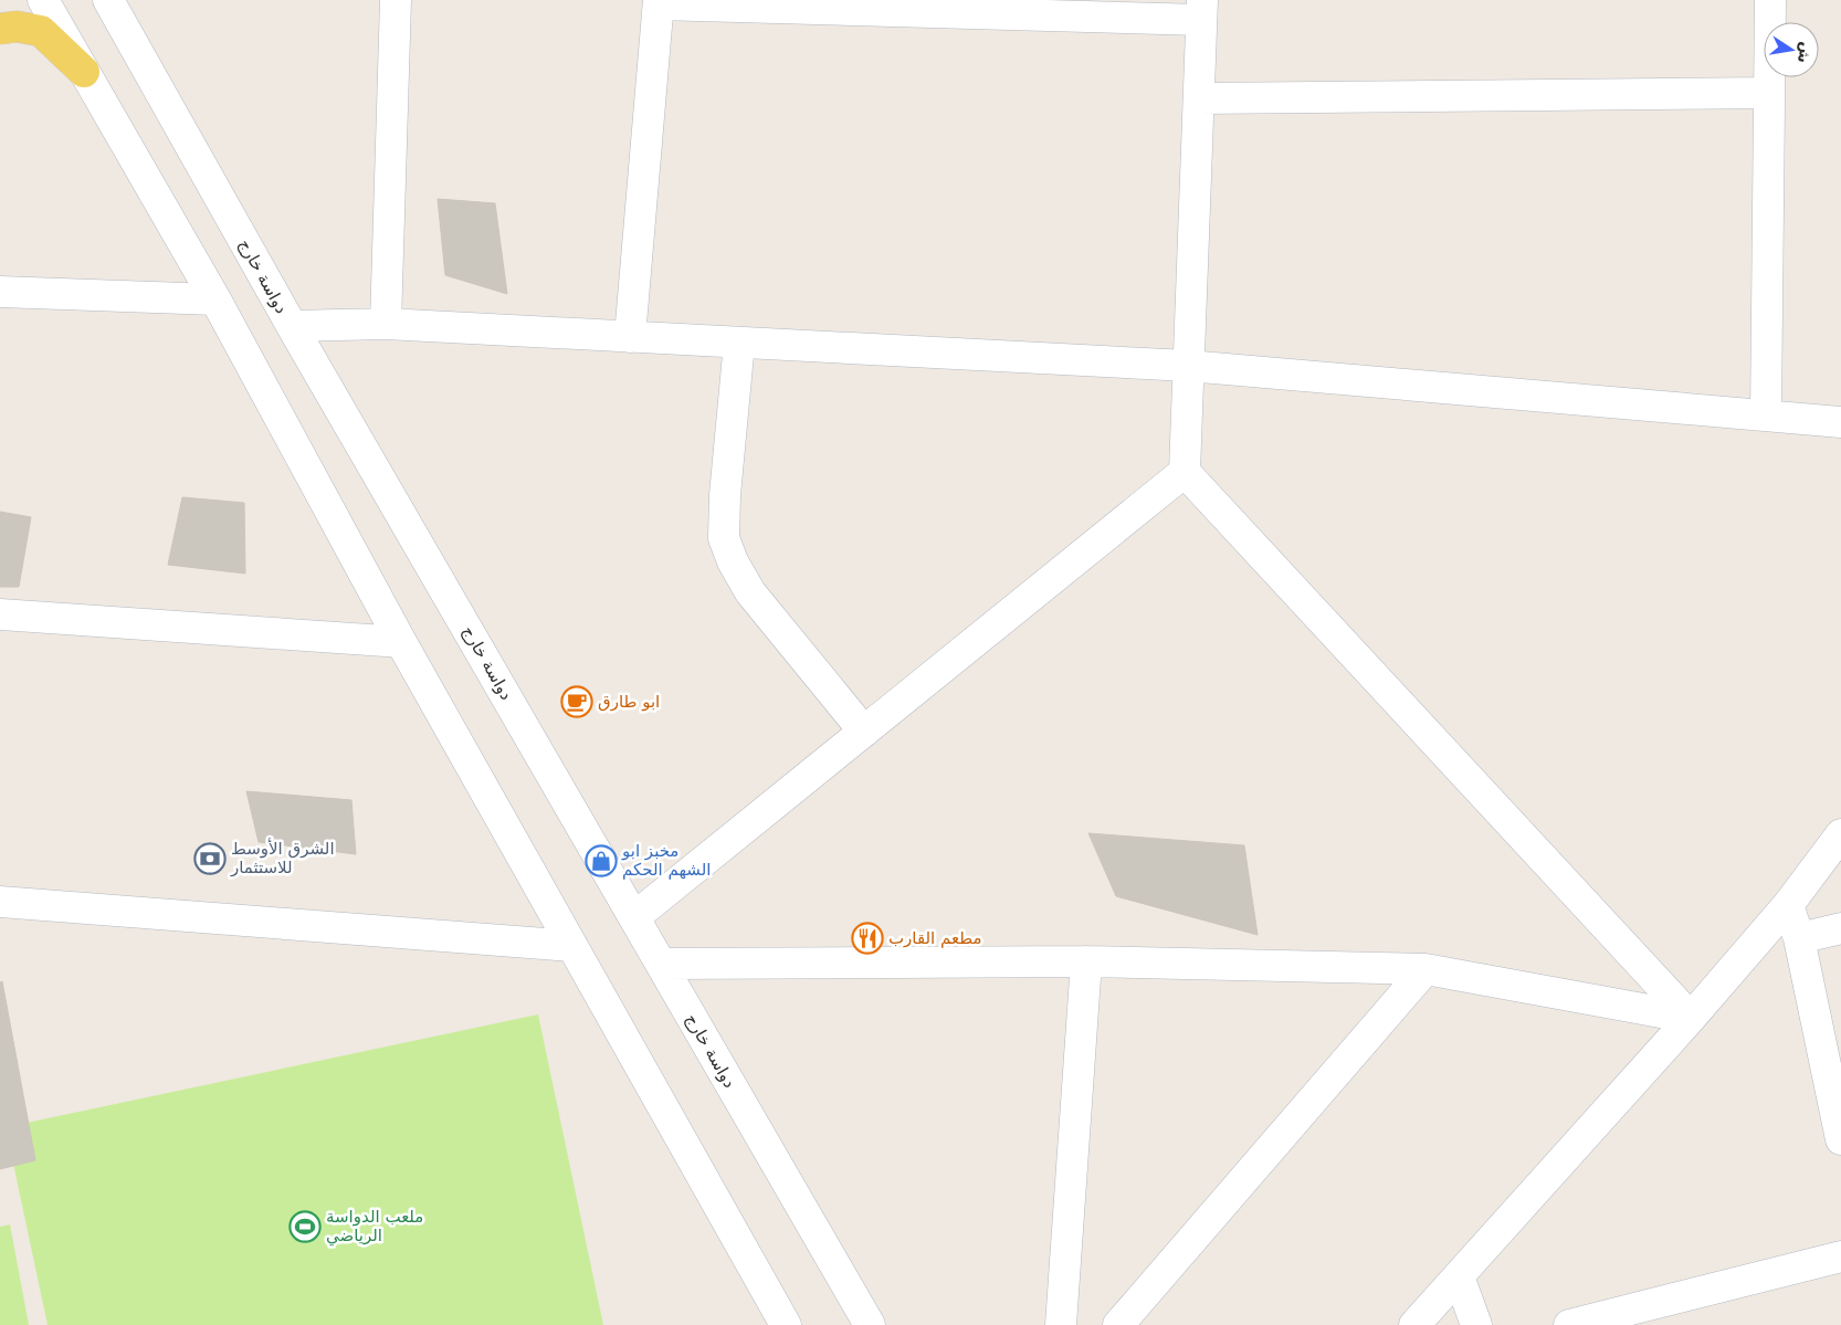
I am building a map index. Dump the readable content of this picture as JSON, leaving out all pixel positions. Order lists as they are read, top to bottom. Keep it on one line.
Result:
{"streets":{"street":["دواسة خارج"]},"places":{"cafe":["ابو طارق"],"bank":["الشرق الأوسط للاستثمار"],"shop":["مخبز ابو الشهم الحكم"],"restaurant":["مطعم القارب"],"sports":["ملعب الدواسة الرياضي"]},"north":"right"}
